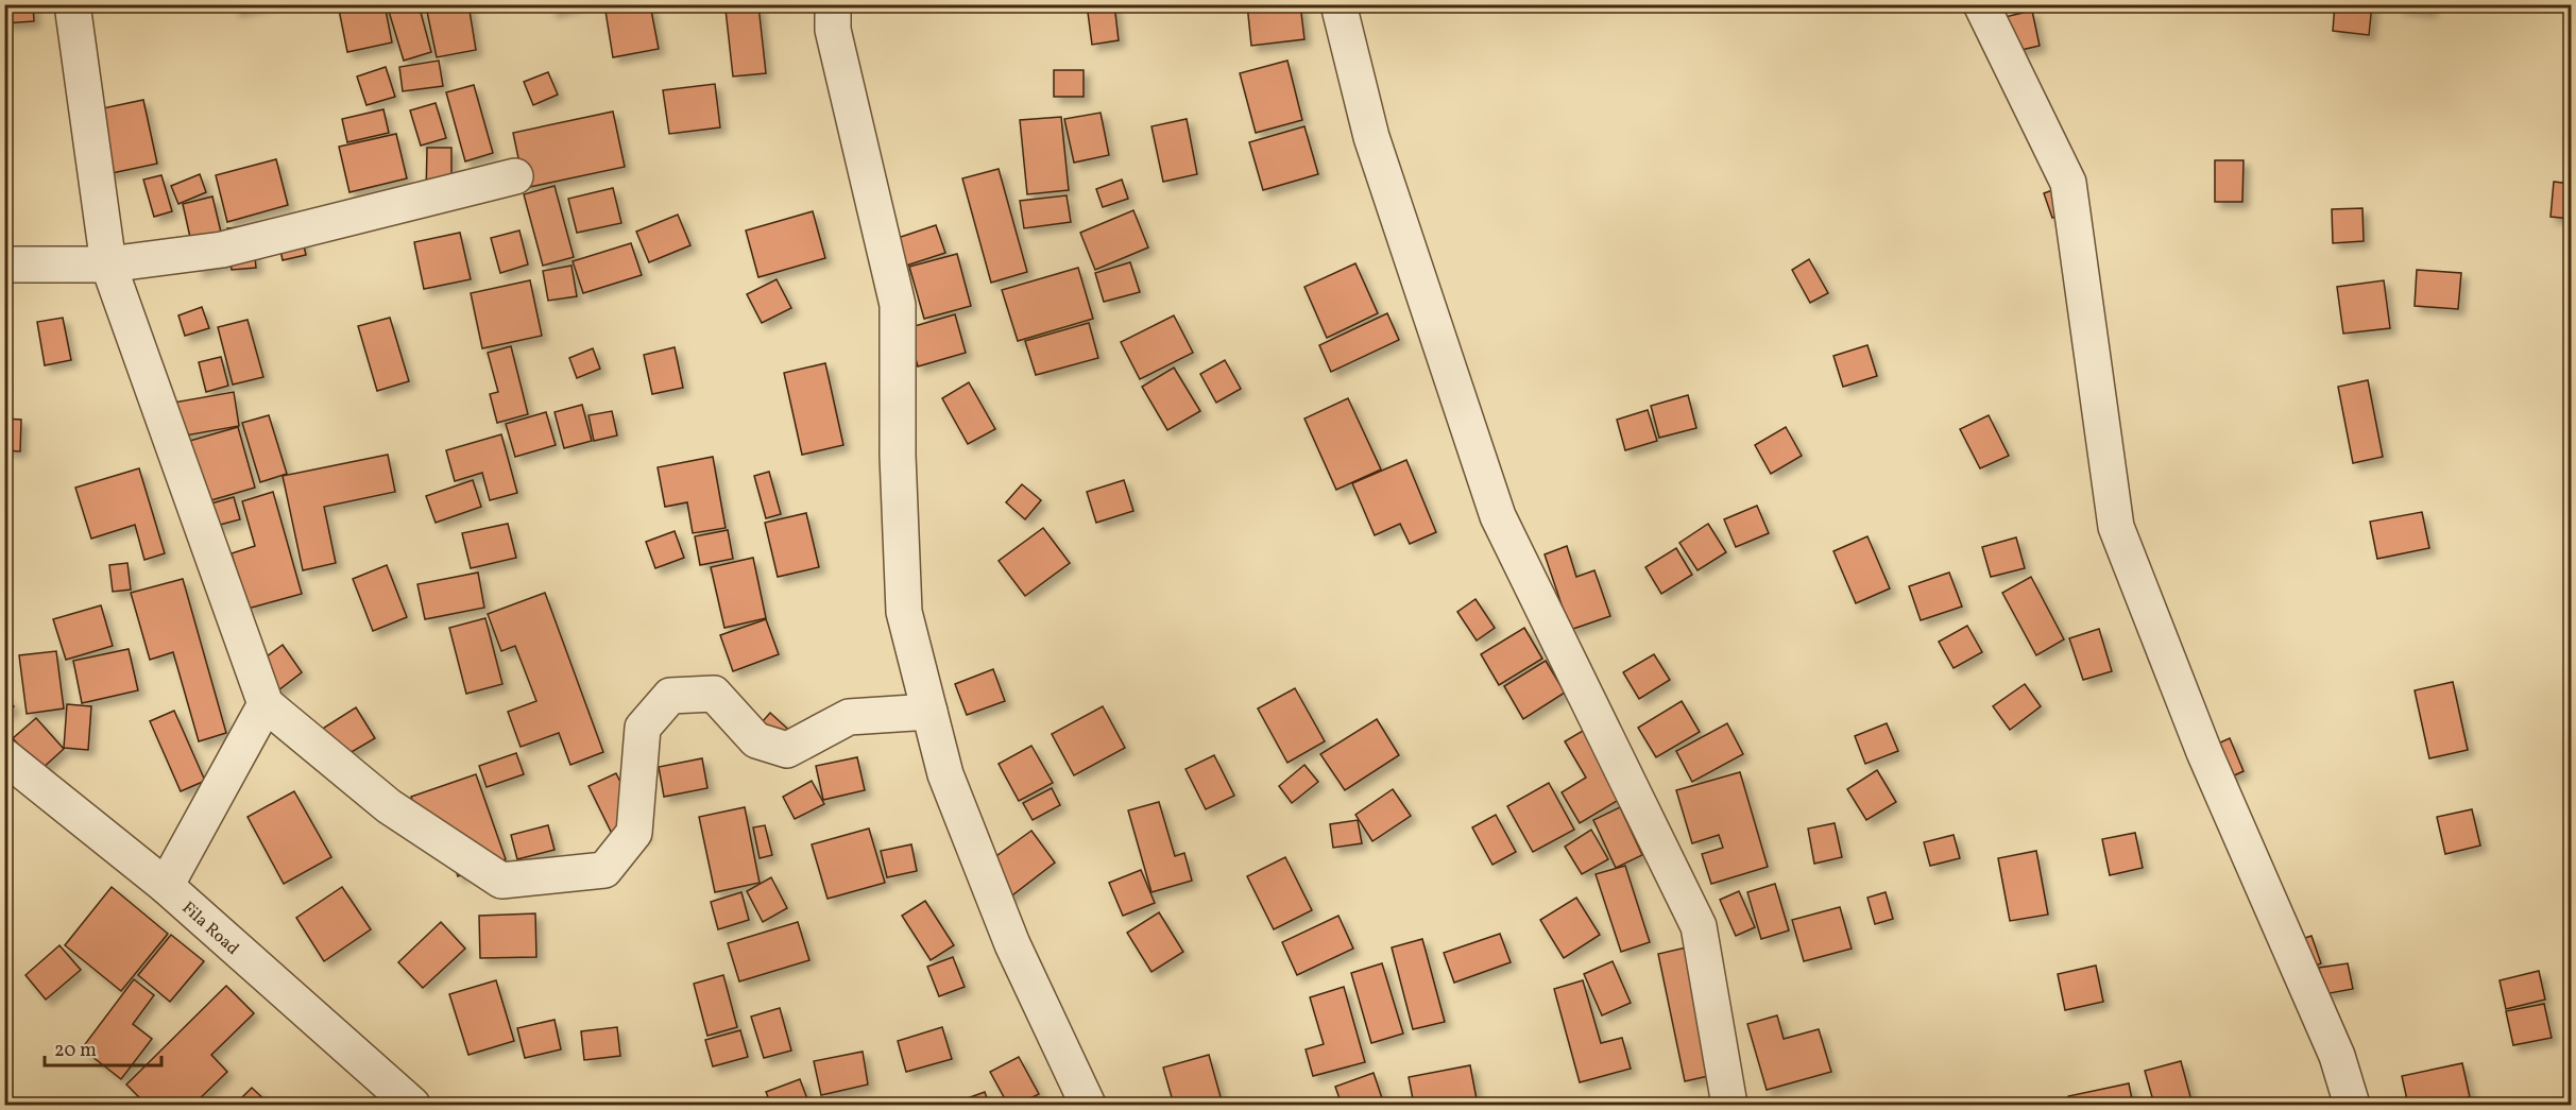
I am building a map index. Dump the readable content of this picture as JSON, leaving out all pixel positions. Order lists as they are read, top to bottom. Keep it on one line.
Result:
{"streets":{"street":["Fila Road"]},"scale_bar":"20 m"}
